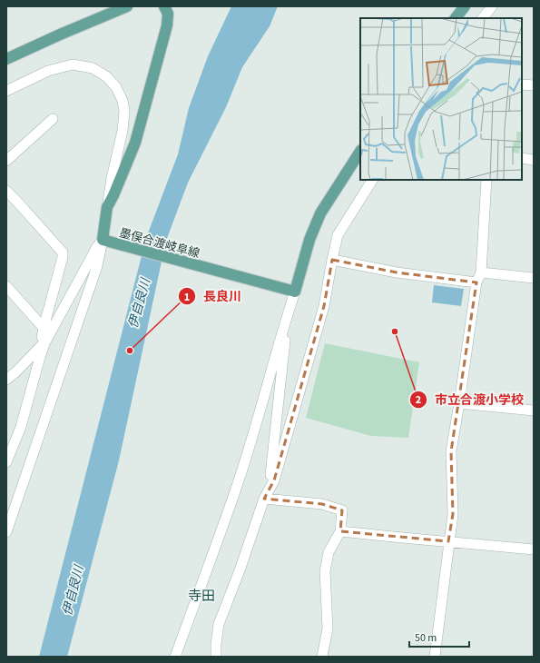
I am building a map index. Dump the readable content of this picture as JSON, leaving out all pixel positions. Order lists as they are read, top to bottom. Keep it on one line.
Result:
{"streets":{"main road":["墨俣合渡岐阜線"]},"districts":["寺田"],"water":["伊自良川"],"places":["市立合渡小学校","長良川"],"scale_bar":"50 m"}
